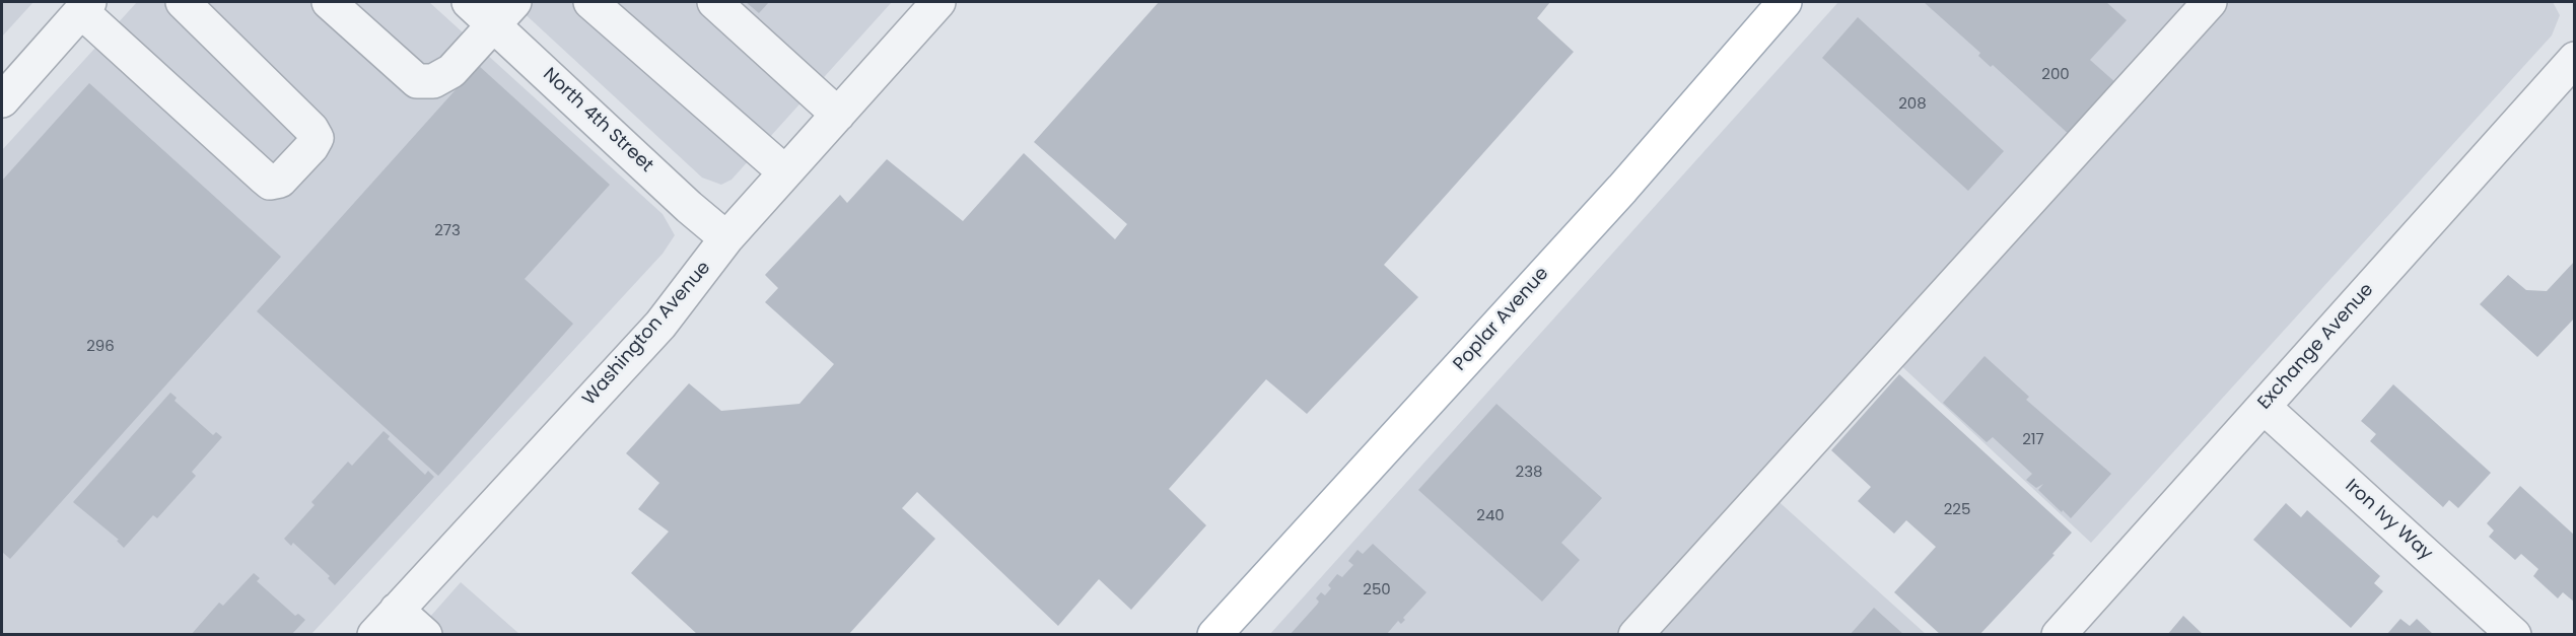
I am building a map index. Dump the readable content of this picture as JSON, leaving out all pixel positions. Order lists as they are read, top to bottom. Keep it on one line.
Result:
{"streets":{"main road":["Poplar Avenue"],"street":["North 4th Street","Washington Avenue","Exchange Avenue","Iron Ivy Way"]},"crossings":[["North 4th Street","Washington Avenue"],["Exchange Avenue","Iron Ivy Way"]],"house_numbers":["200","208","273","296","217","238","225","240","250"]}
